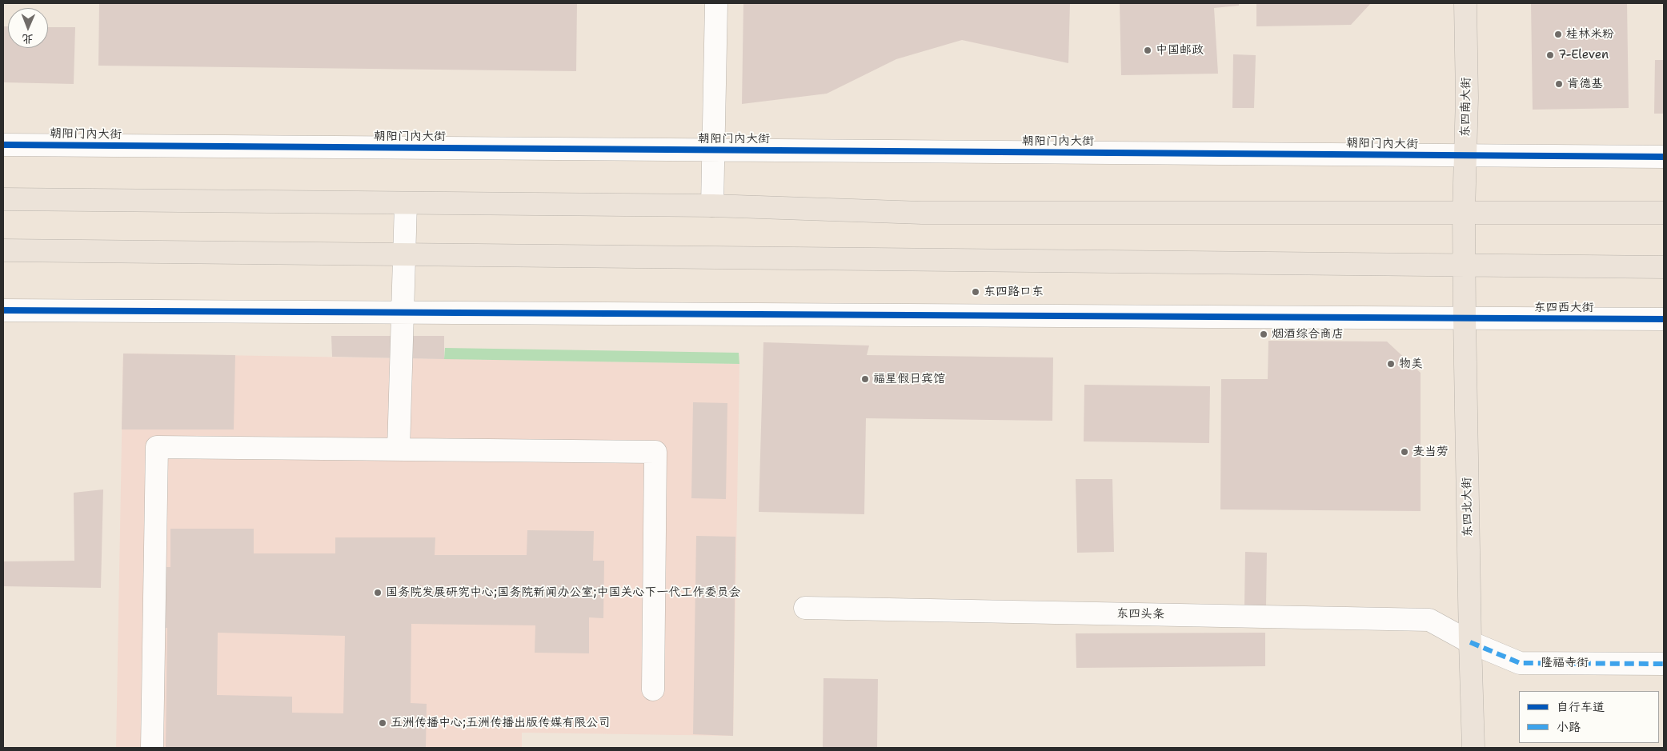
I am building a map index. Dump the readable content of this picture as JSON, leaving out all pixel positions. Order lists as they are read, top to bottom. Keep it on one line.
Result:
{"streets":{"main road":["东四南大街","东四北大街"],"street":["朝阳门内大街","东四西大街","东四头条","隆福寺街"]},"crossings":[["东四南大街","朝阳门内大街"],["东四南大街","东四北大街"],["东四西大街","东四北大街"],["东四北大街","东四头条"],["东四北大街","隆福寺街"],["东四头条","隆福寺街"]],"places":["桂林米粉","中国邮政","7-Eleven","肯德基","东四路口东","烟酒综合商店","物美","福星假日宾馆","麦当劳","国务院发展研究中心;国务院新闻办公室;中国关心下一代工作委员会","五洲传播中心;五洲传播出版传媒有限公司"],"legend":["自行车道","小路"],"north":"bottom"}
